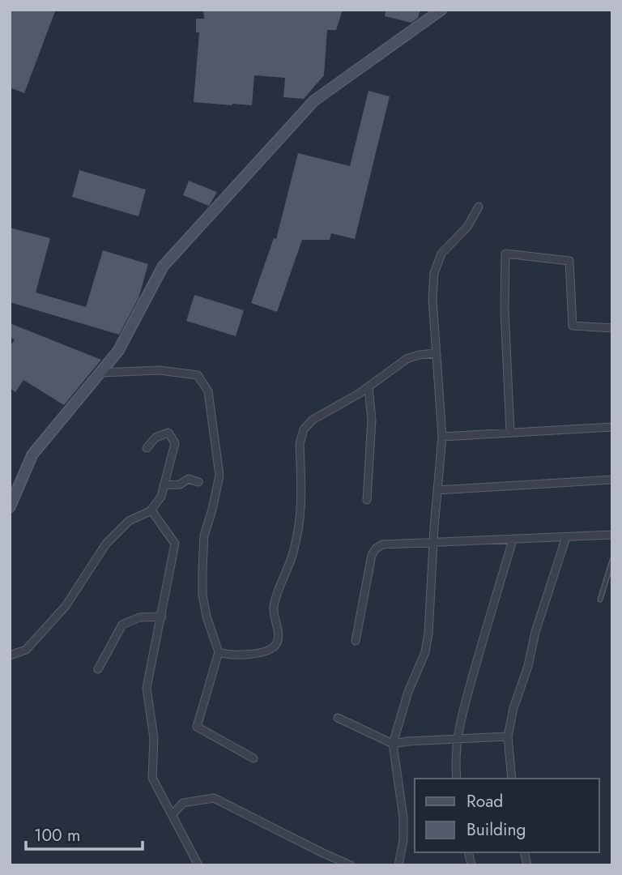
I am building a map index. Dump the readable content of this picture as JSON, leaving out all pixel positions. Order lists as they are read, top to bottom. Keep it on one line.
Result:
{"legend":["Road","Building"],"scale_bar":"100 m"}
